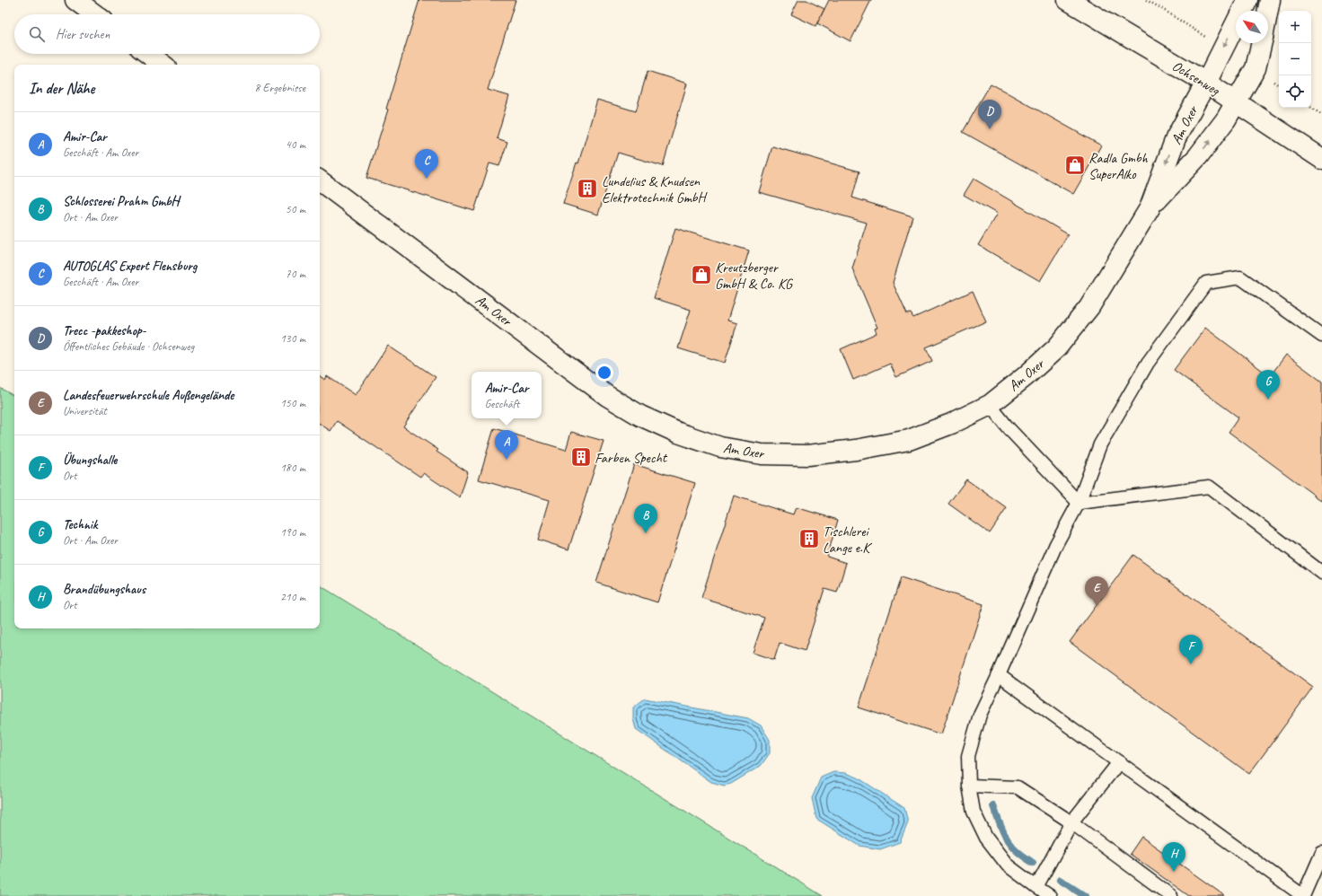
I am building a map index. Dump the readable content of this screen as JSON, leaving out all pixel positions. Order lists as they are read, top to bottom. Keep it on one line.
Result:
{"streets":{"street":["Ochsenweg","Am Oxer"]},"crossings":[["Ochsenweg","Am Oxer"]],"places":{"shop":["Radla Gmbh SuperAlko","Kreutzberger GmbH & Co. KG"],"building":["Lundelius & Knudsen Elektrotechnik GmbH","Farben Specht","Tischlerei Lange e.K"]},"north":"top left","page":{"map_buttons":["+","−"],"search":"Hier suchen","heading":["In der Nähe","8 Ergebnisse"],"pins":["D","C","G","A","B","E","F","H"],"list":[{"mark":"A","name":"Amir-Car","note":"Geschäft · Am Oxer","value":"40 m"},{"mark":"B","name":"Schlosserei Prahm GmbH","note":"Ort · Am Oxer","value":"50 m"},{"mark":"C","name":"AUTOGLAS Expert Flensburg","note":"Geschäft · Am Oxer","value":"70 m"},{"mark":"D","name":"Trecc -pakkeshop-","note":"Öffentliches Gebäude · Ochsenweg","value":"130 m"},{"mark":"E","name":"Landesfeuerwehrschule Außengelände","note":"Universität","value":"150 m"},{"mark":"F","name":"Übungshalle","note":"Ort","value":"180 m"},{"mark":"G","name":"Technik","note":"Ort · Am Oxer","value":"190 m"},{"mark":"H","name":"Brandübungshaus","note":"Ort","value":"210 m"}],"popup":["Amir-Car","Geschäft"]}}
